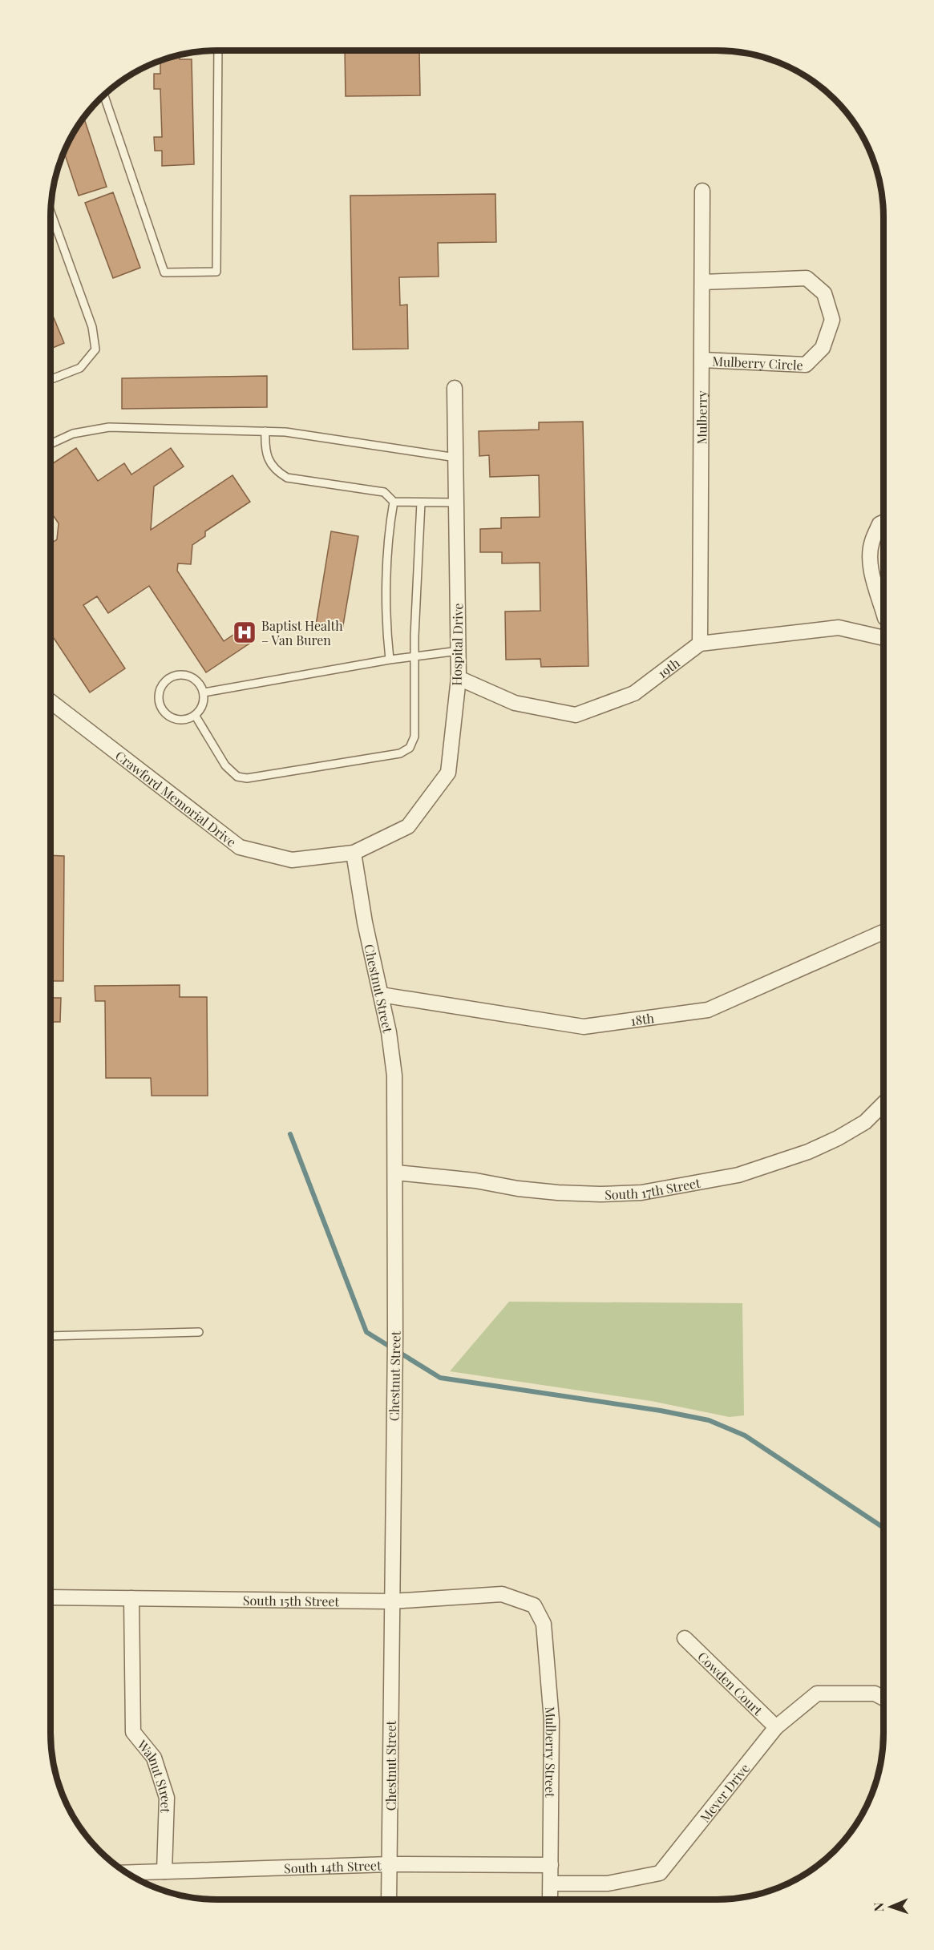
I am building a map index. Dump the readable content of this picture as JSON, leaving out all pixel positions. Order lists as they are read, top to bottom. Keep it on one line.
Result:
{"streets":{"street":["Mulberry Circle","Mulberry","Hospital Drive","19th","Crawford Memorial Drive","Chestnut Street","18th","South 17th Street","South 15th Street","Cowden Court","Mulberry Street","Walnut Street","Meyer Drive","South 14th Street"]},"crossings":[["Mulberry Circle","Mulberry"],["Mulberry","19th"],["Hospital Drive","19th"],["Hospital Drive","Crawford Memorial Drive"],["Hospital Drive","Chestnut Street"],["Crawford Memorial Drive","Chestnut Street"],["Chestnut Street","18th"],["Chestnut Street","South 17th Street"],["Chestnut Street","South 15th Street"],["Chestnut Street","South 14th Street"],["South 15th Street","Mulberry Street"],["South 15th Street","Walnut Street"],["Cowden Court","Meyer Drive"],["Mulberry Street","Meyer Drive"],["Mulberry Street","South 14th Street"],["Walnut Street","South 14th Street"]],"places":{"hospital":["Baptist Health – Van Buren"]},"north":"left"}
